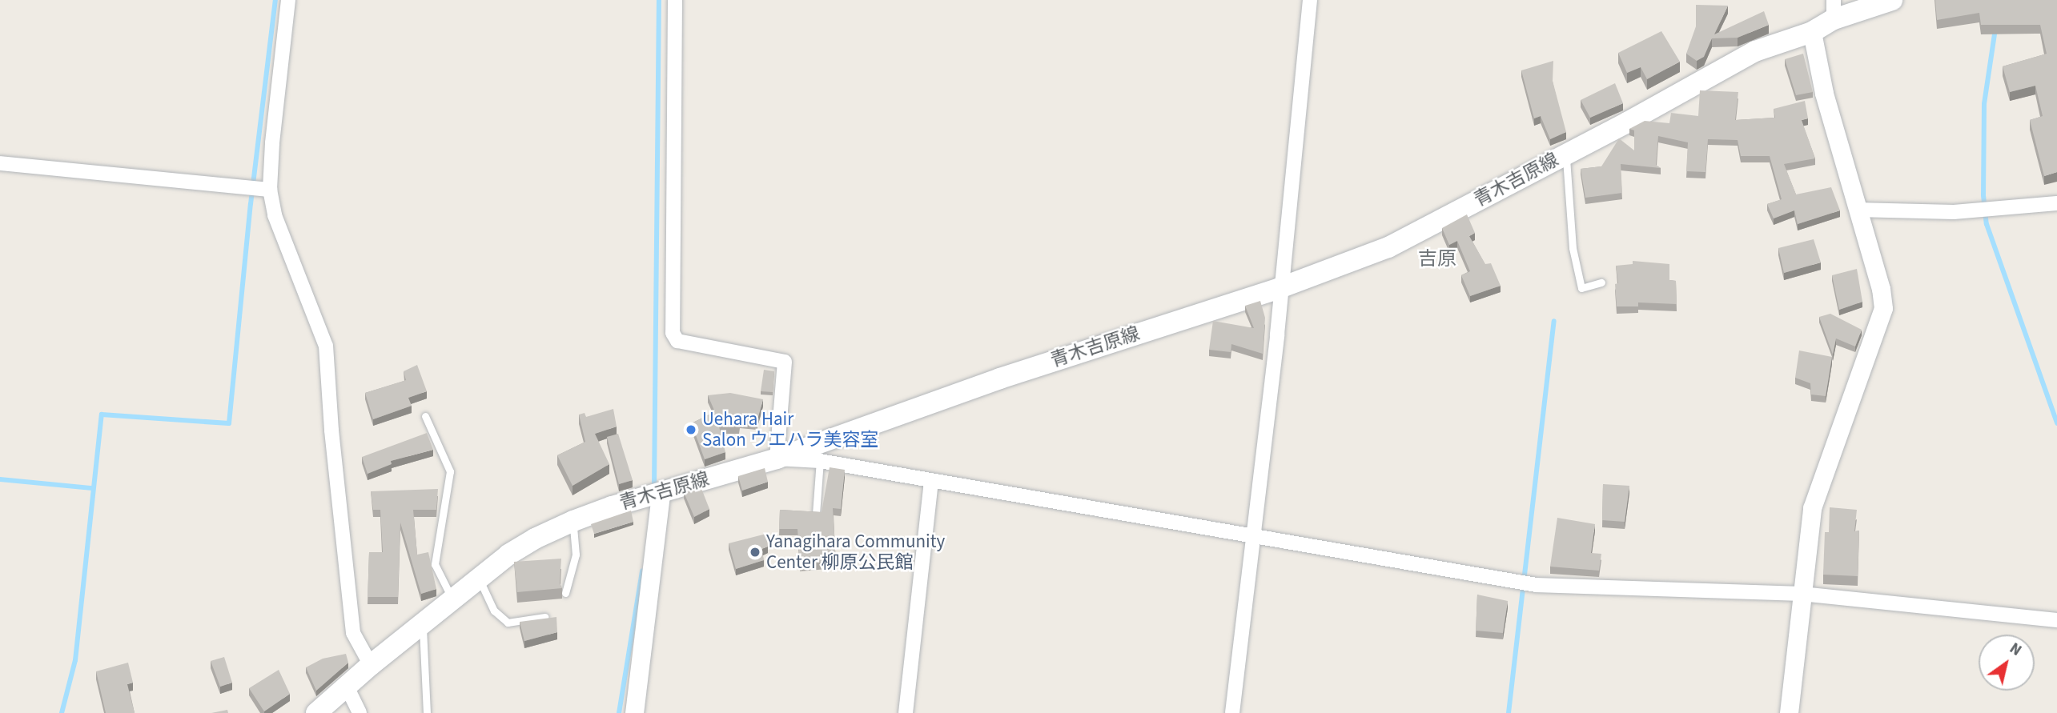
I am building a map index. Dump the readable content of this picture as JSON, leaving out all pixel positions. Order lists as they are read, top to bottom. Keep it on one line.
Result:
{"streets":{"main road":["青木吉原線"]},"districts":["吉原"],"places":["Uehara Hair Salon ウエハラ美容室","Yanagihara Community Center 柳原公民館"],"north":"top right"}
